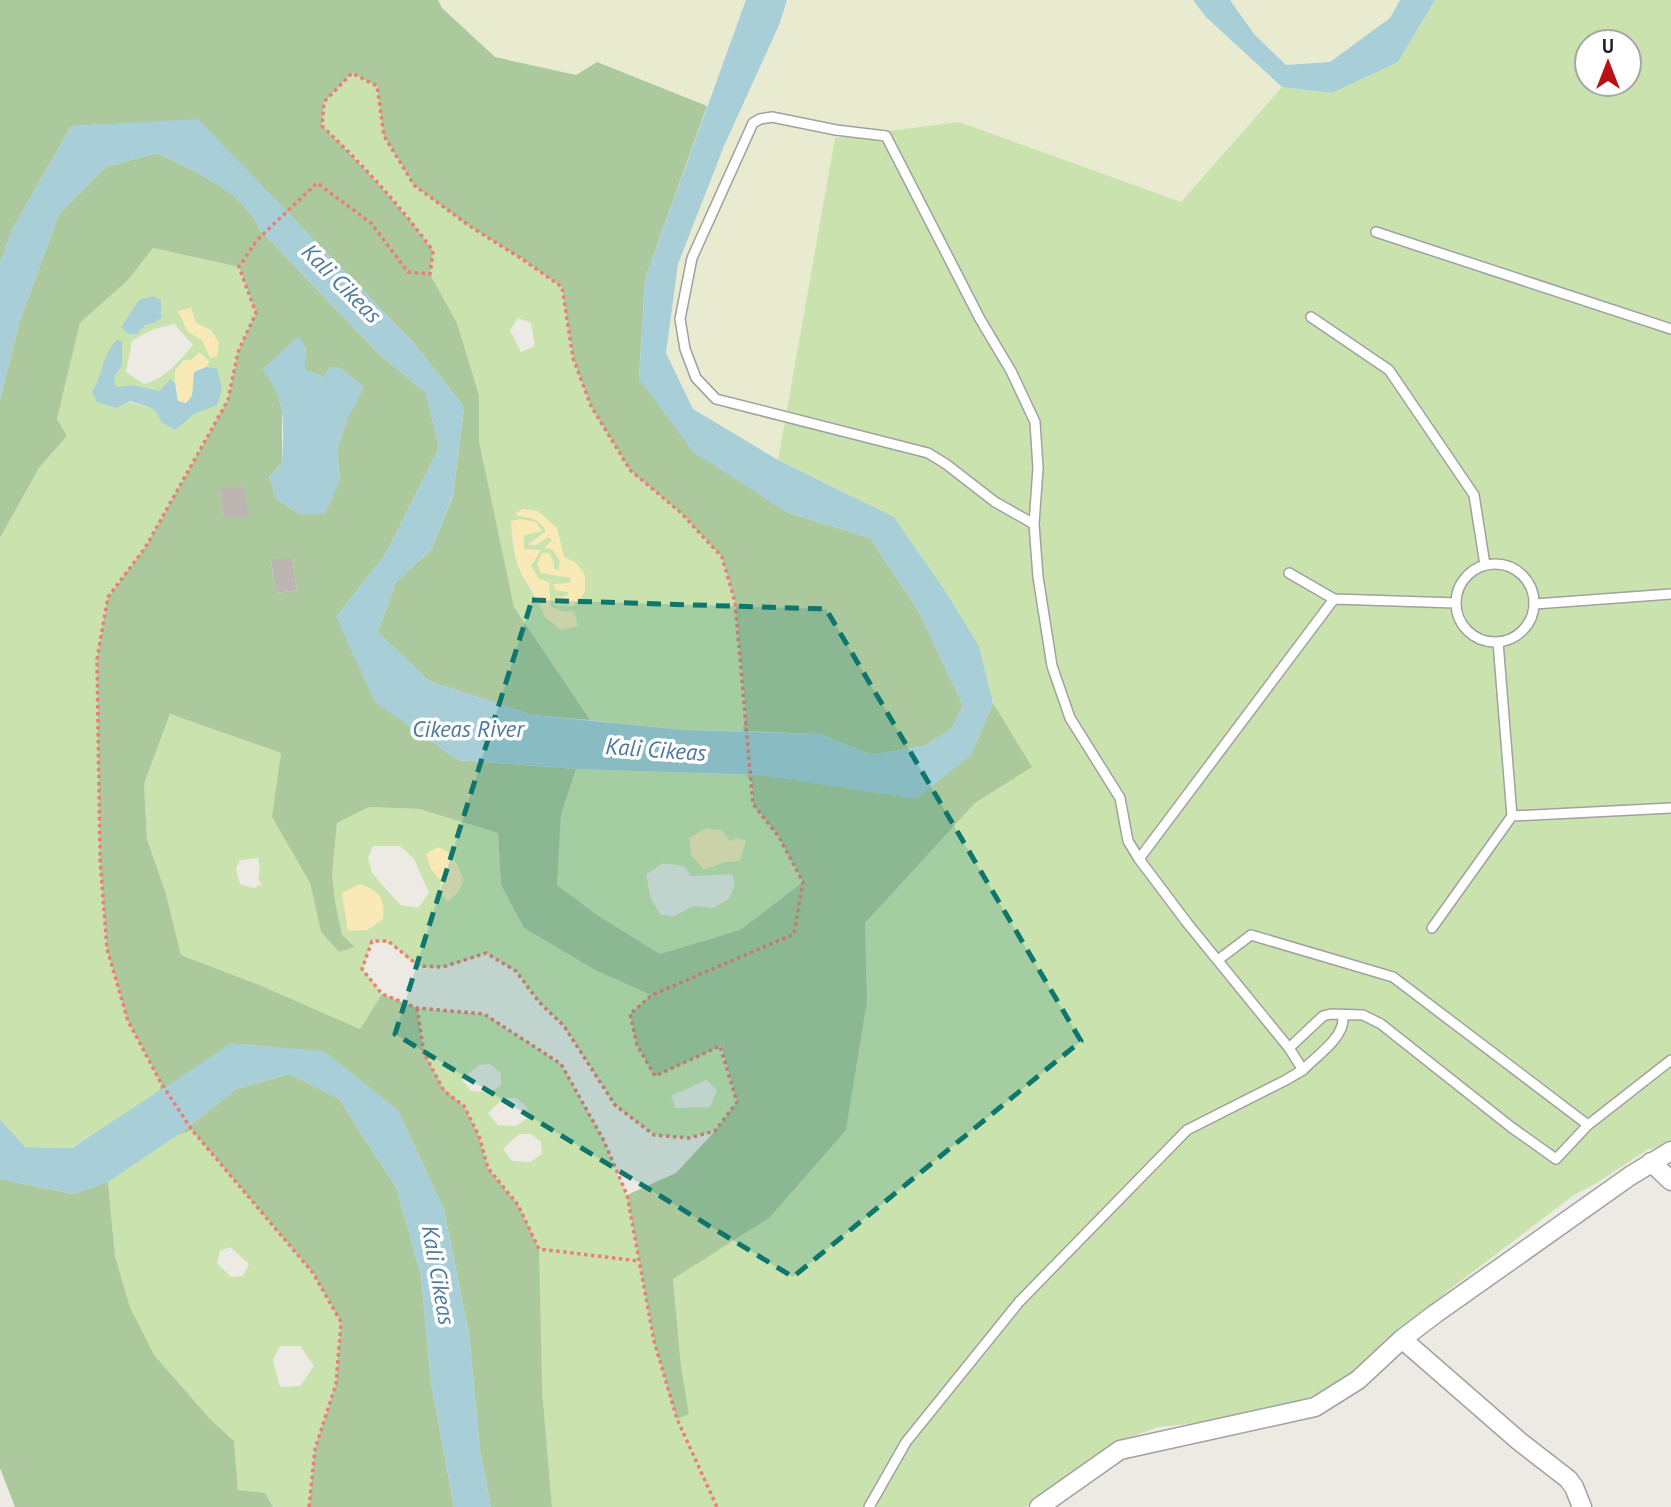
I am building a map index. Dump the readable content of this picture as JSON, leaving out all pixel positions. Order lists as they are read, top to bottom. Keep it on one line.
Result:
{"water":["Kali Cikeas","Cikeas River"],"north":"top"}
